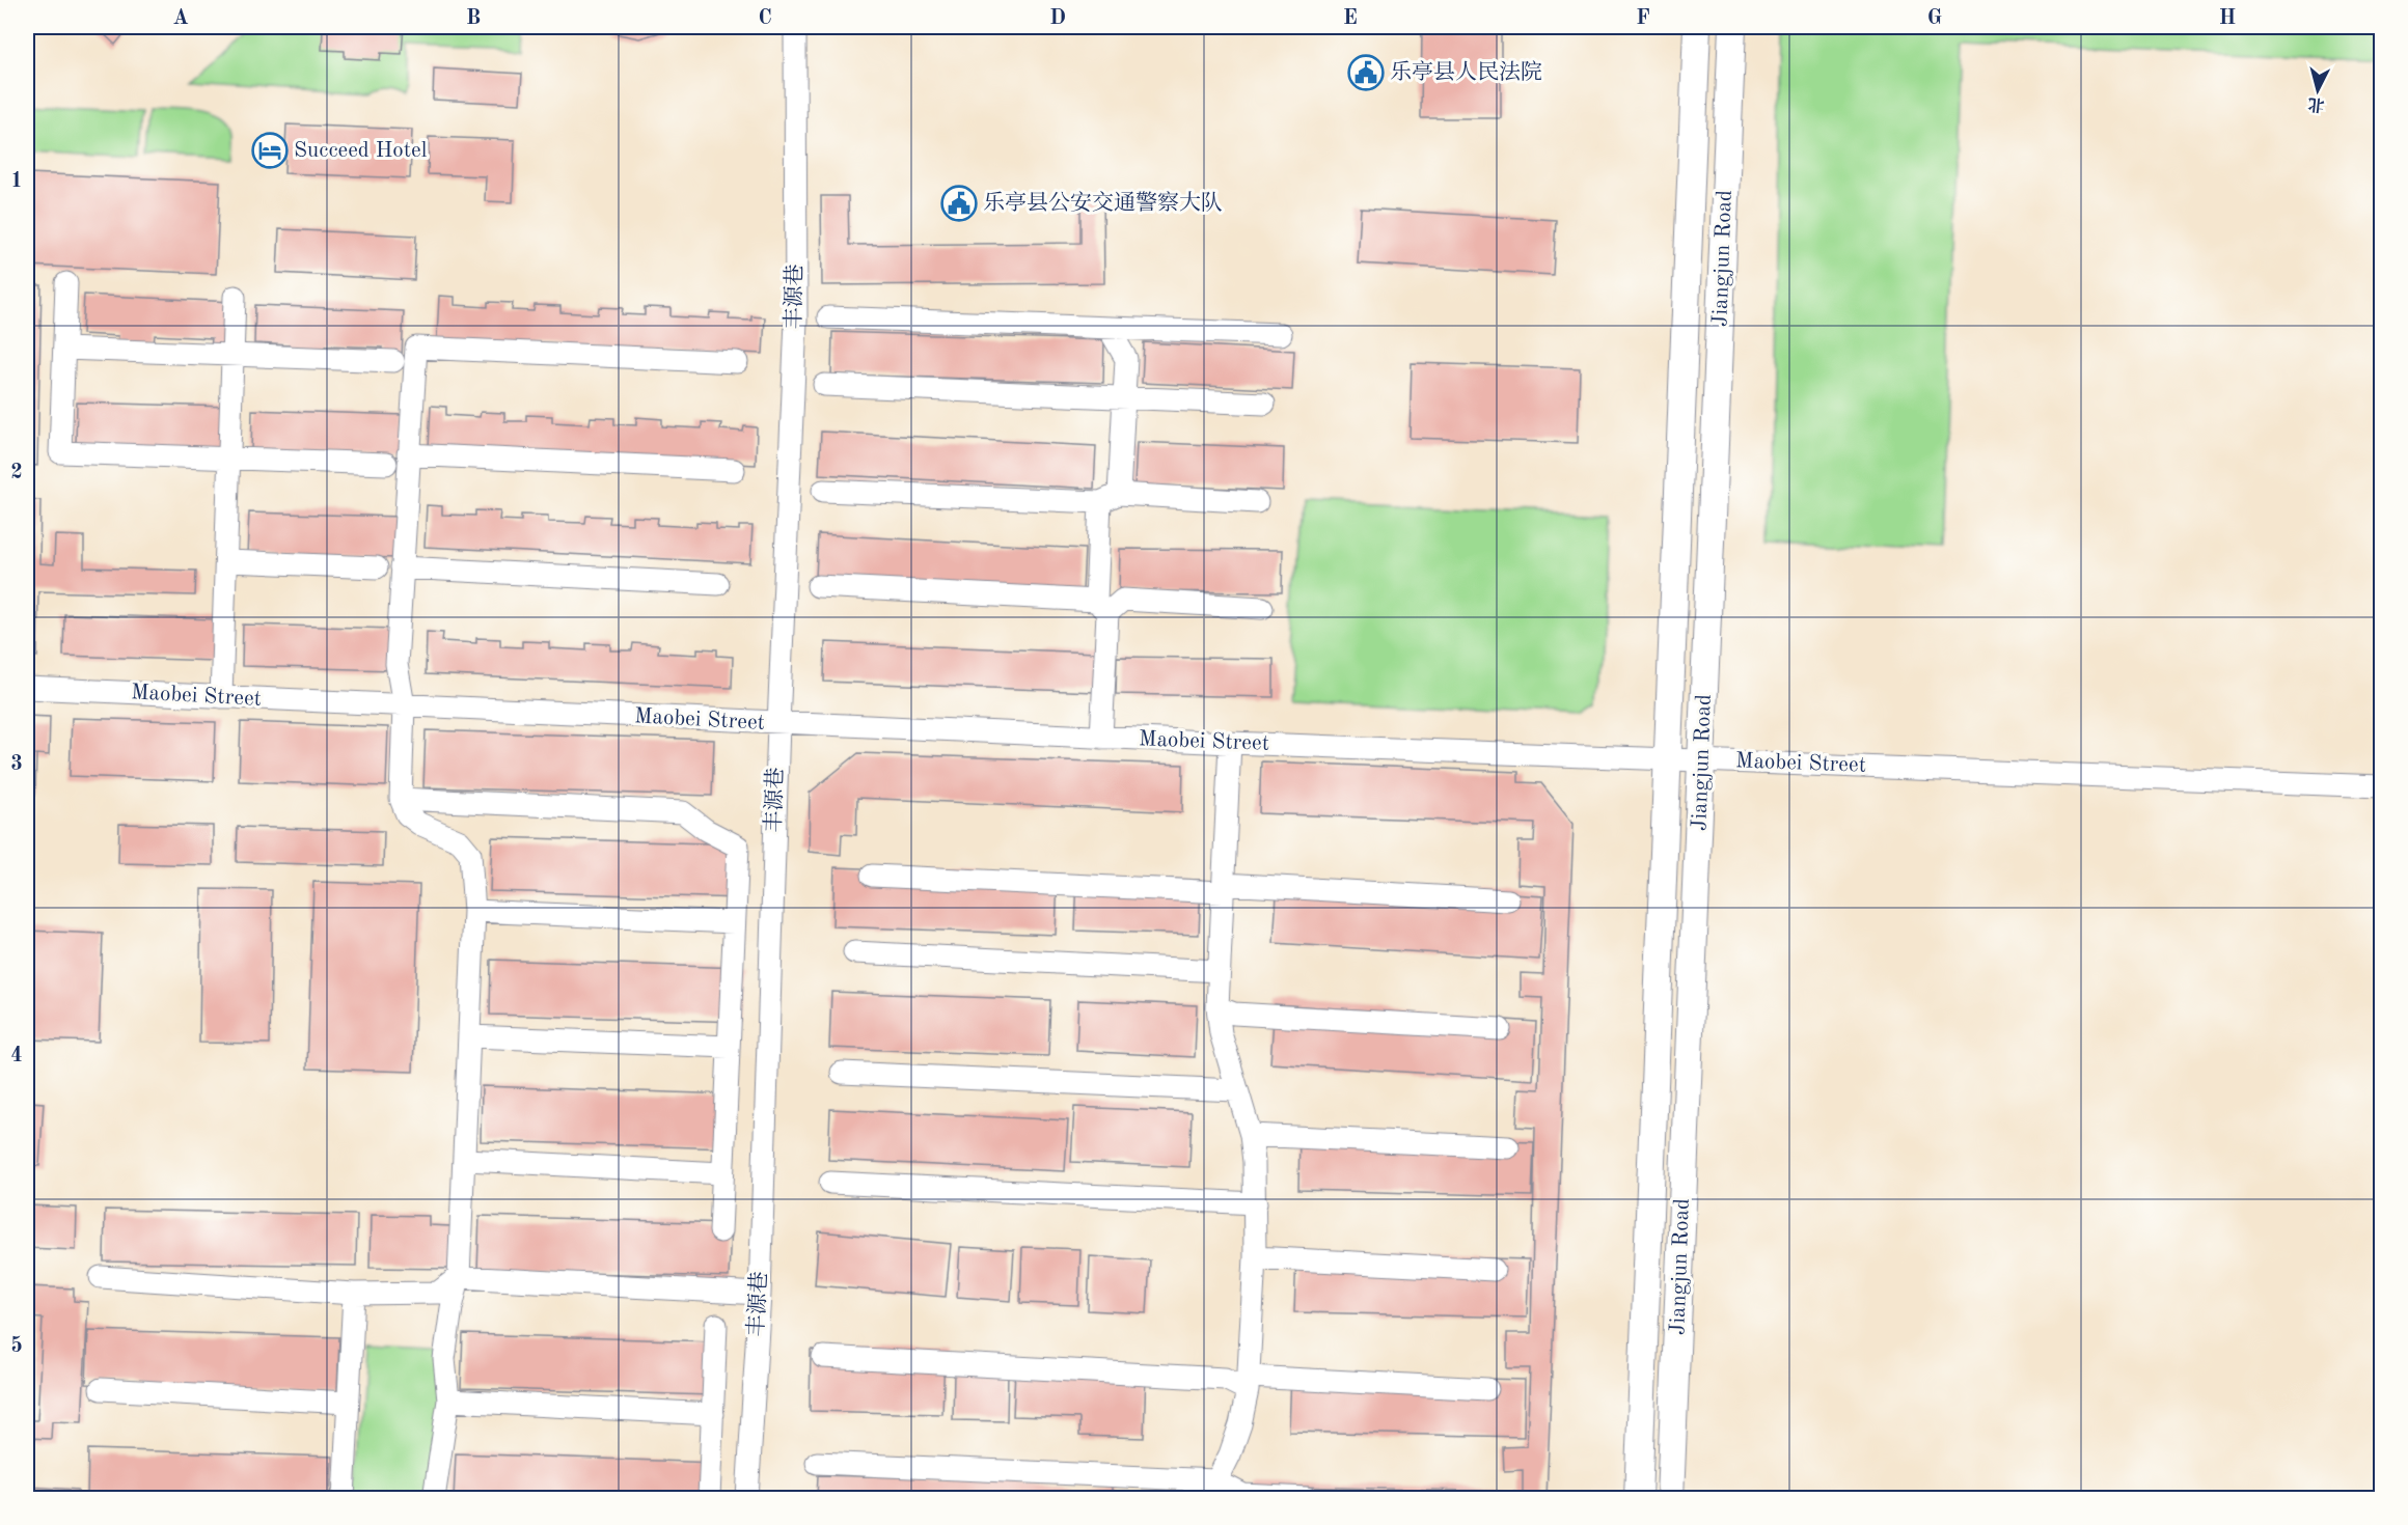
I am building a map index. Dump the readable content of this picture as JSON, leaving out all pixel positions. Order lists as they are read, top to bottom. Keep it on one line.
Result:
{"streets":{"main road":["Jiangjun Road"],"street":["丰源巷","Maobei Street"]},"crossings":[["Jiangjun Road","Maobei Street"],["丰源巷","Maobei Street"]],"places":{"public building":["乐亭县人民法院","乐亭县公安交通警察大队"],"hotel":["Succeed Hotel"]},"north":"bottom","grid":{"columns":["A","B","C","D","E","F","G","H"],"rows":["1","2","3","4","5"]}}
